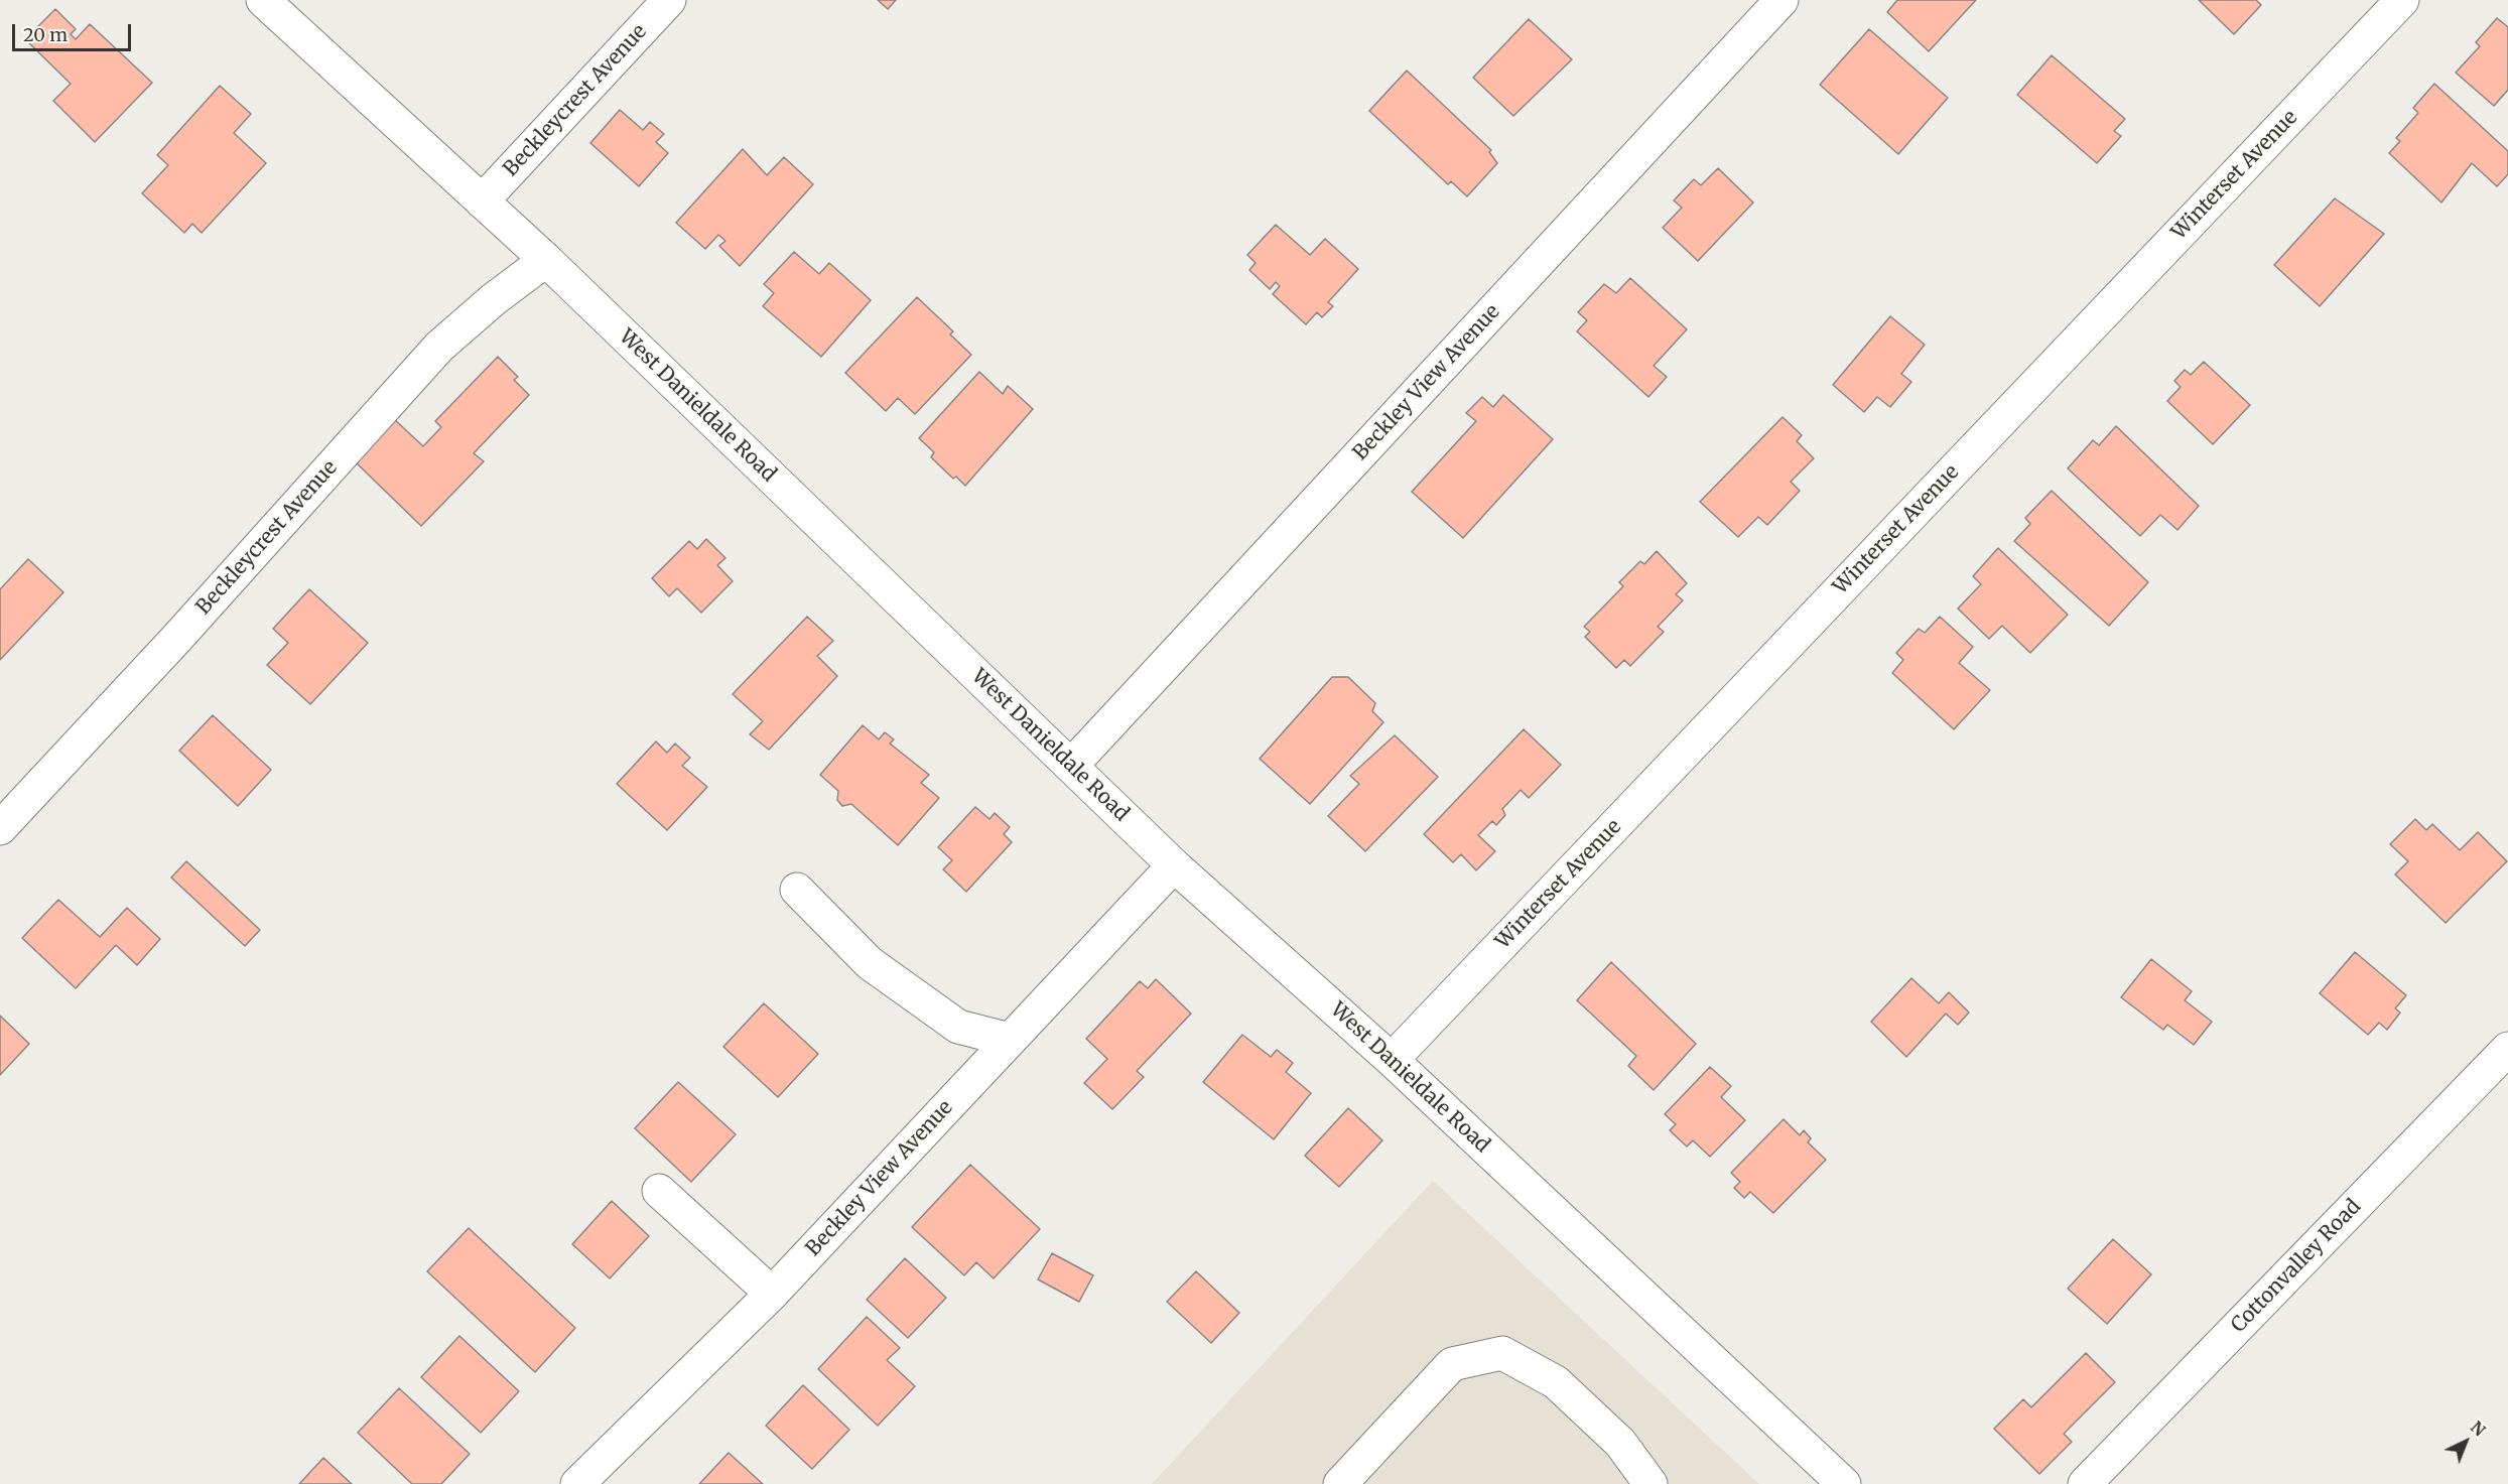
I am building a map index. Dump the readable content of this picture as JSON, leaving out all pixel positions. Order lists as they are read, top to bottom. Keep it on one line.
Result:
{"streets":{"street":["Beckleycrest Avenue","Winterset Avenue","Beckley View Avenue","West Danieldale Road","Cottonvalley Road"]},"crossings":[["Beckleycrest Avenue","West Danieldale Road"],["Winterset Avenue","West Danieldale Road"],["Beckley View Avenue","West Danieldale Road"]],"scale_bar":"20 m","north":"top right"}
